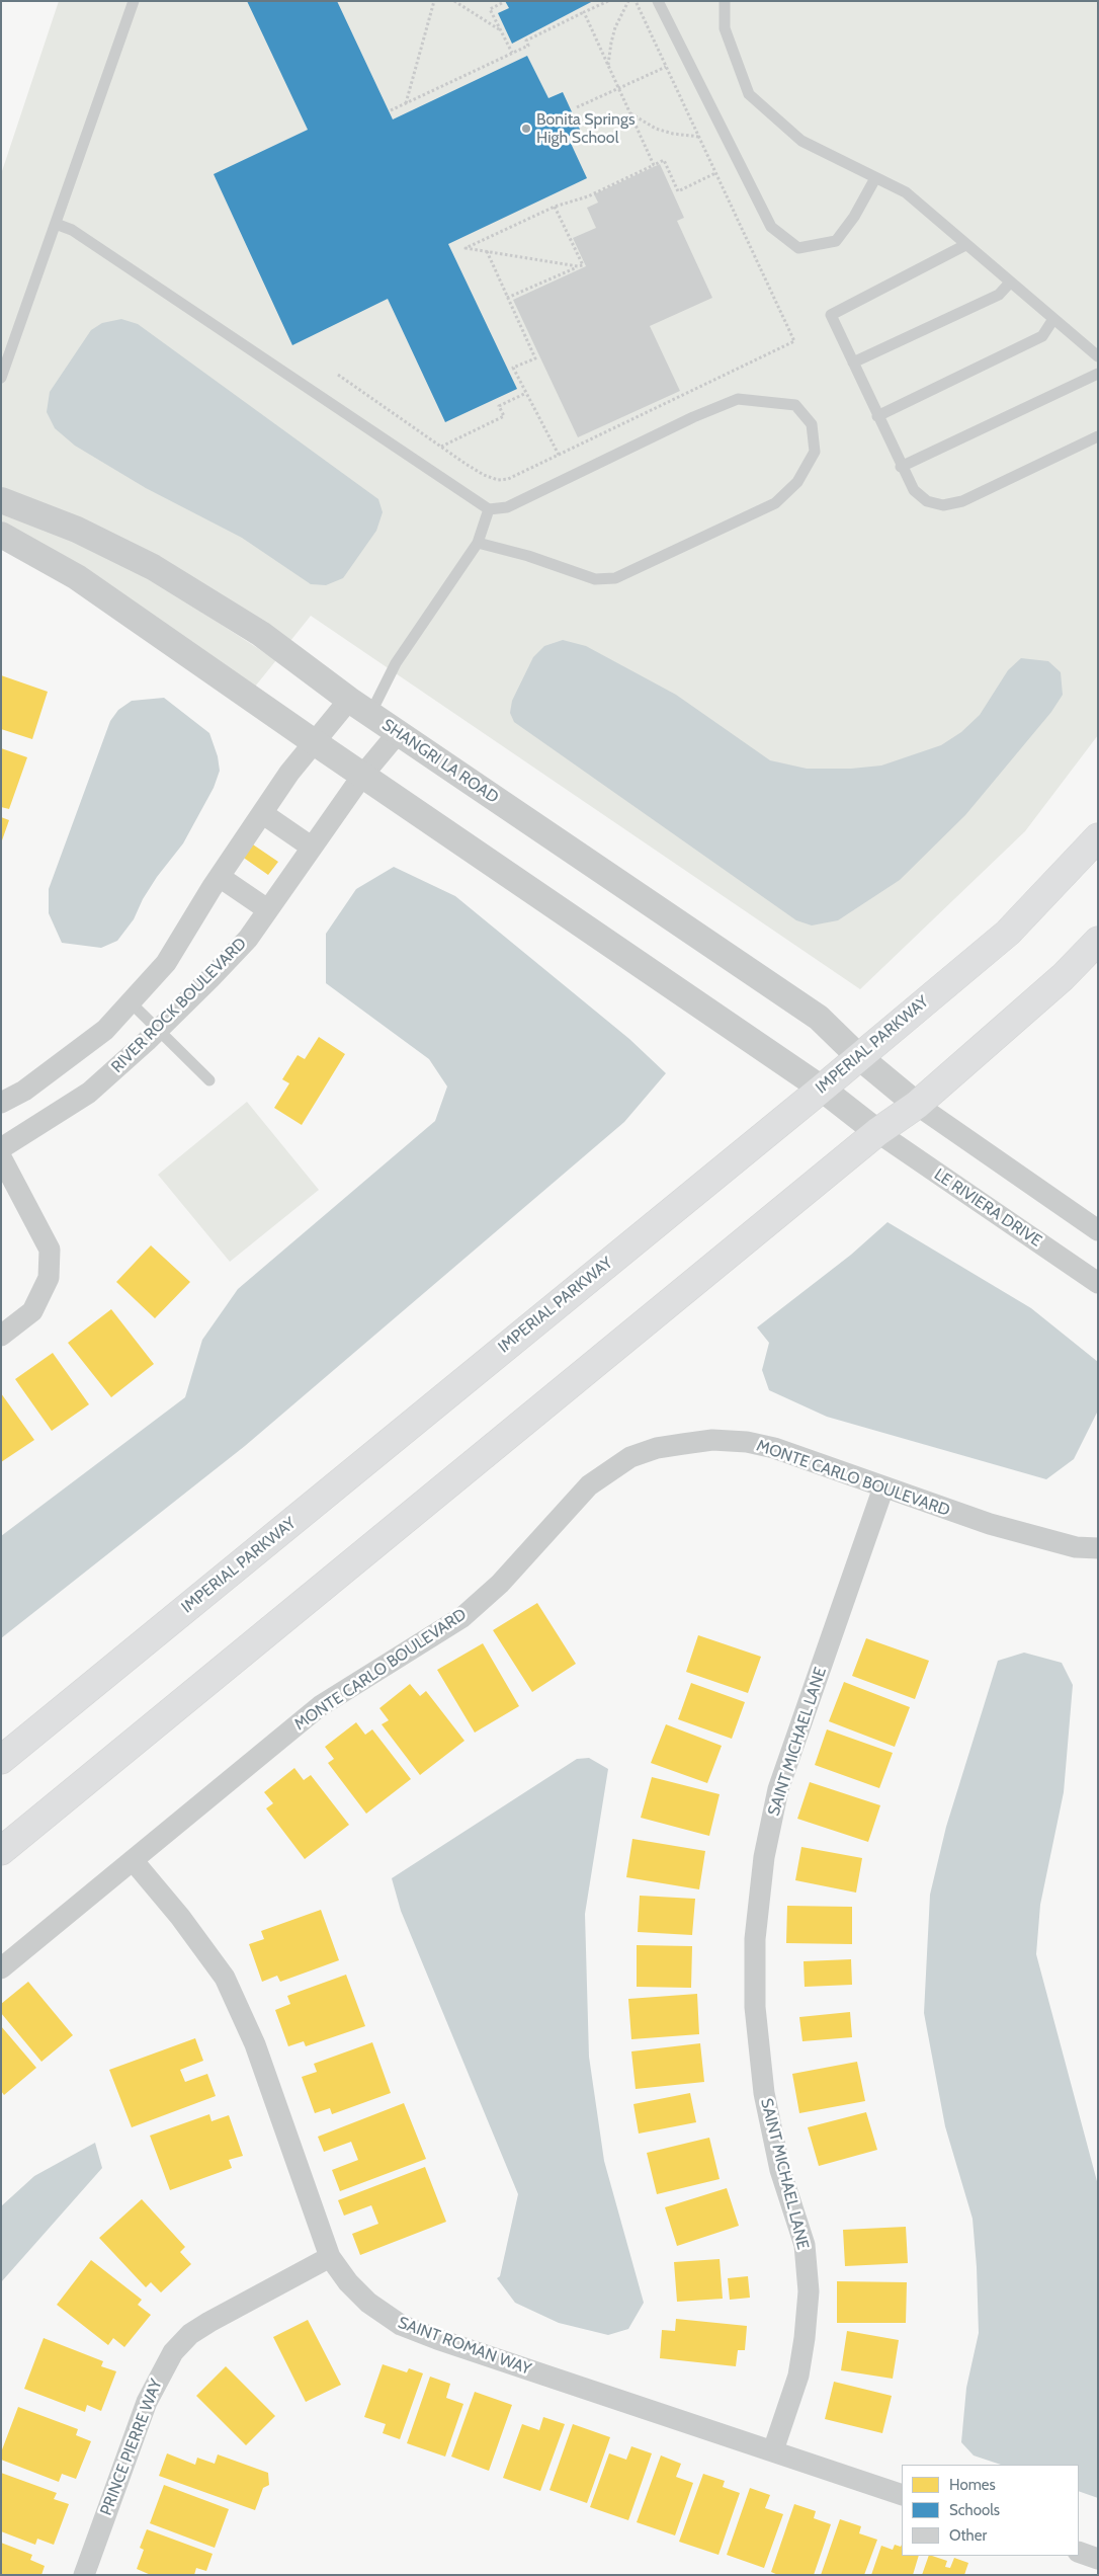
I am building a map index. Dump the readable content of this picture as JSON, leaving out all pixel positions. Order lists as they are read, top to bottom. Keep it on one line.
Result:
{"streets":{"main road":["IMPERIAL PARKWAY"],"street":["SHANGRI LA ROAD","RIVER ROCK BOULEVARD","LE RIVIERA DRIVE","MONTE CARLO BOULEVARD","SAINT MICHAEL LANE","SAINT ROMAN WAY","PRINCE PIERRE WAY"]},"crossings":[["SHANGRI LA ROAD","RIVER ROCK BOULEVARD"],["SHANGRI LA ROAD","IMPERIAL PARKWAY"],["MONTE CARLO BOULEVARD","SAINT MICHAEL LANE"],["MONTE CARLO BOULEVARD","SAINT ROMAN WAY"],["SAINT MICHAEL LANE","SAINT ROMAN WAY"],["SAINT ROMAN WAY","PRINCE PIERRE WAY"]],"places":["Bonita Springs High School"],"legend":["Homes","Schools","Other"]}
